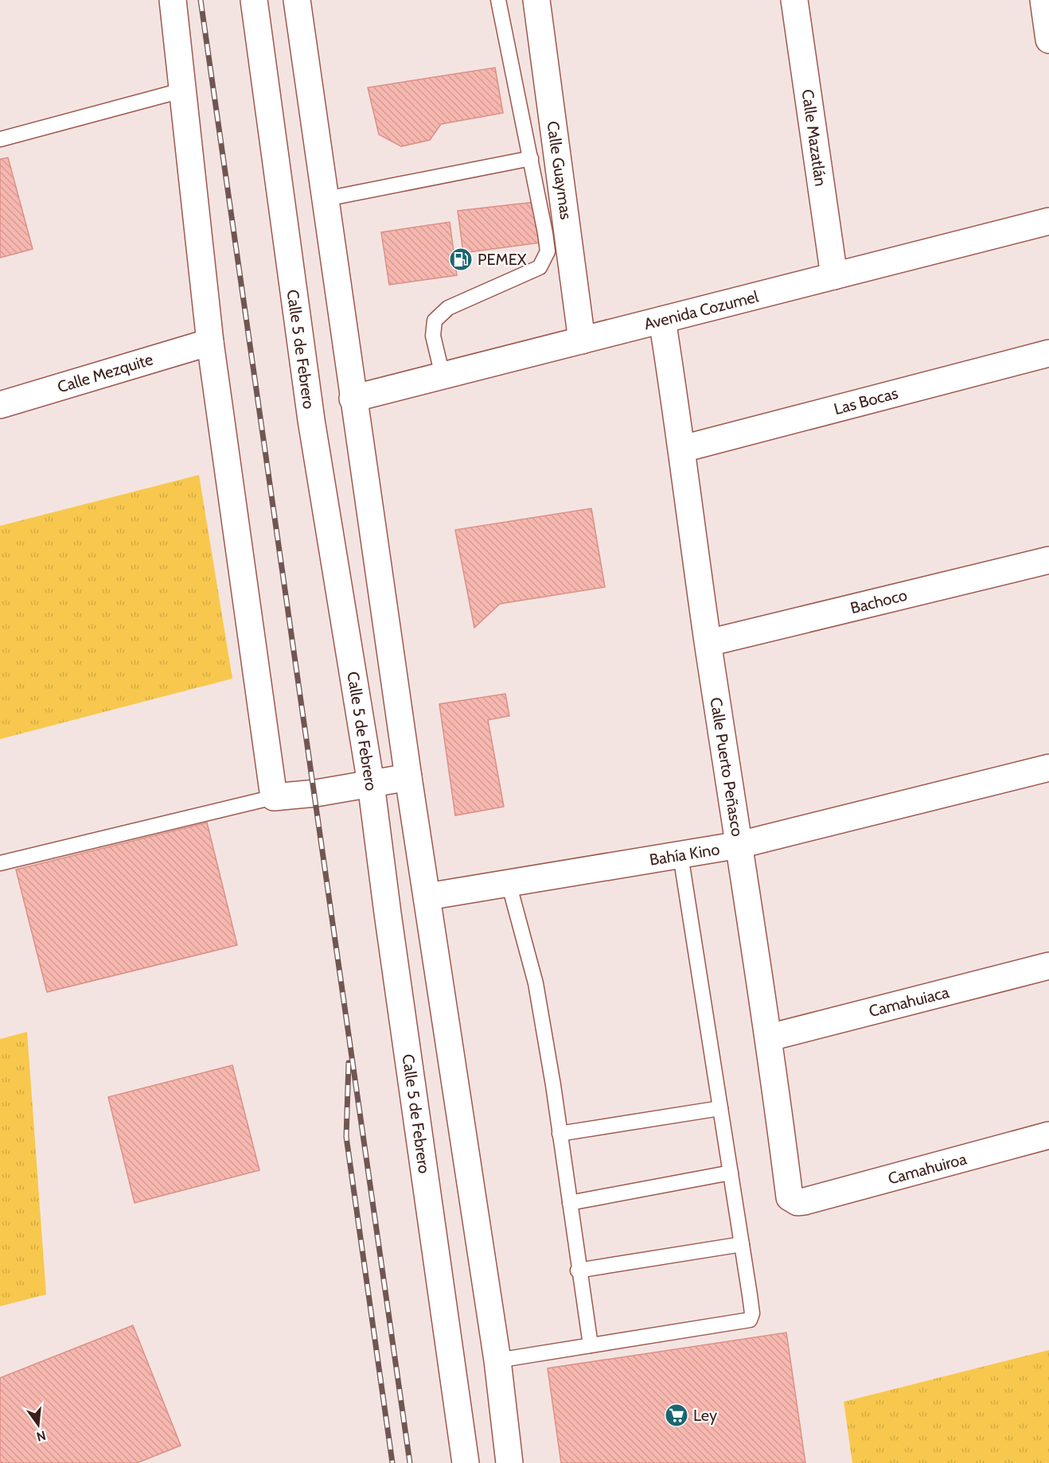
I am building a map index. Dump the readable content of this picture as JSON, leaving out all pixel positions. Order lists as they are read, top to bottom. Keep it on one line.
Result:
{"streets":{"street":["Calle Mazatlán","Calle Guaymas","Avenida Cozumel","Calle 5 de Febrero","Calle Mezquite","Las Bocas","Bachoco","Calle Puerto Peñasco","Bahía Kino","Camahuiaca","Camahuiroa"]},"crossings":[["Calle Mazatlán","Avenida Cozumel"],["Calle Guaymas","Avenida Cozumel"],["Avenida Cozumel","Calle Puerto Peñasco"],["Las Bocas","Calle Puerto Peñasco"],["Bachoco","Calle Puerto Peñasco"],["Calle Puerto Peñasco","Bahía Kino"],["Calle Puerto Peñasco","Camahuiaca"],["Calle Puerto Peñasco","Camahuiroa"]],"places":{"fuel station":["PEMEX"],"supermarket":["Ley"]},"north":"bottom"}
